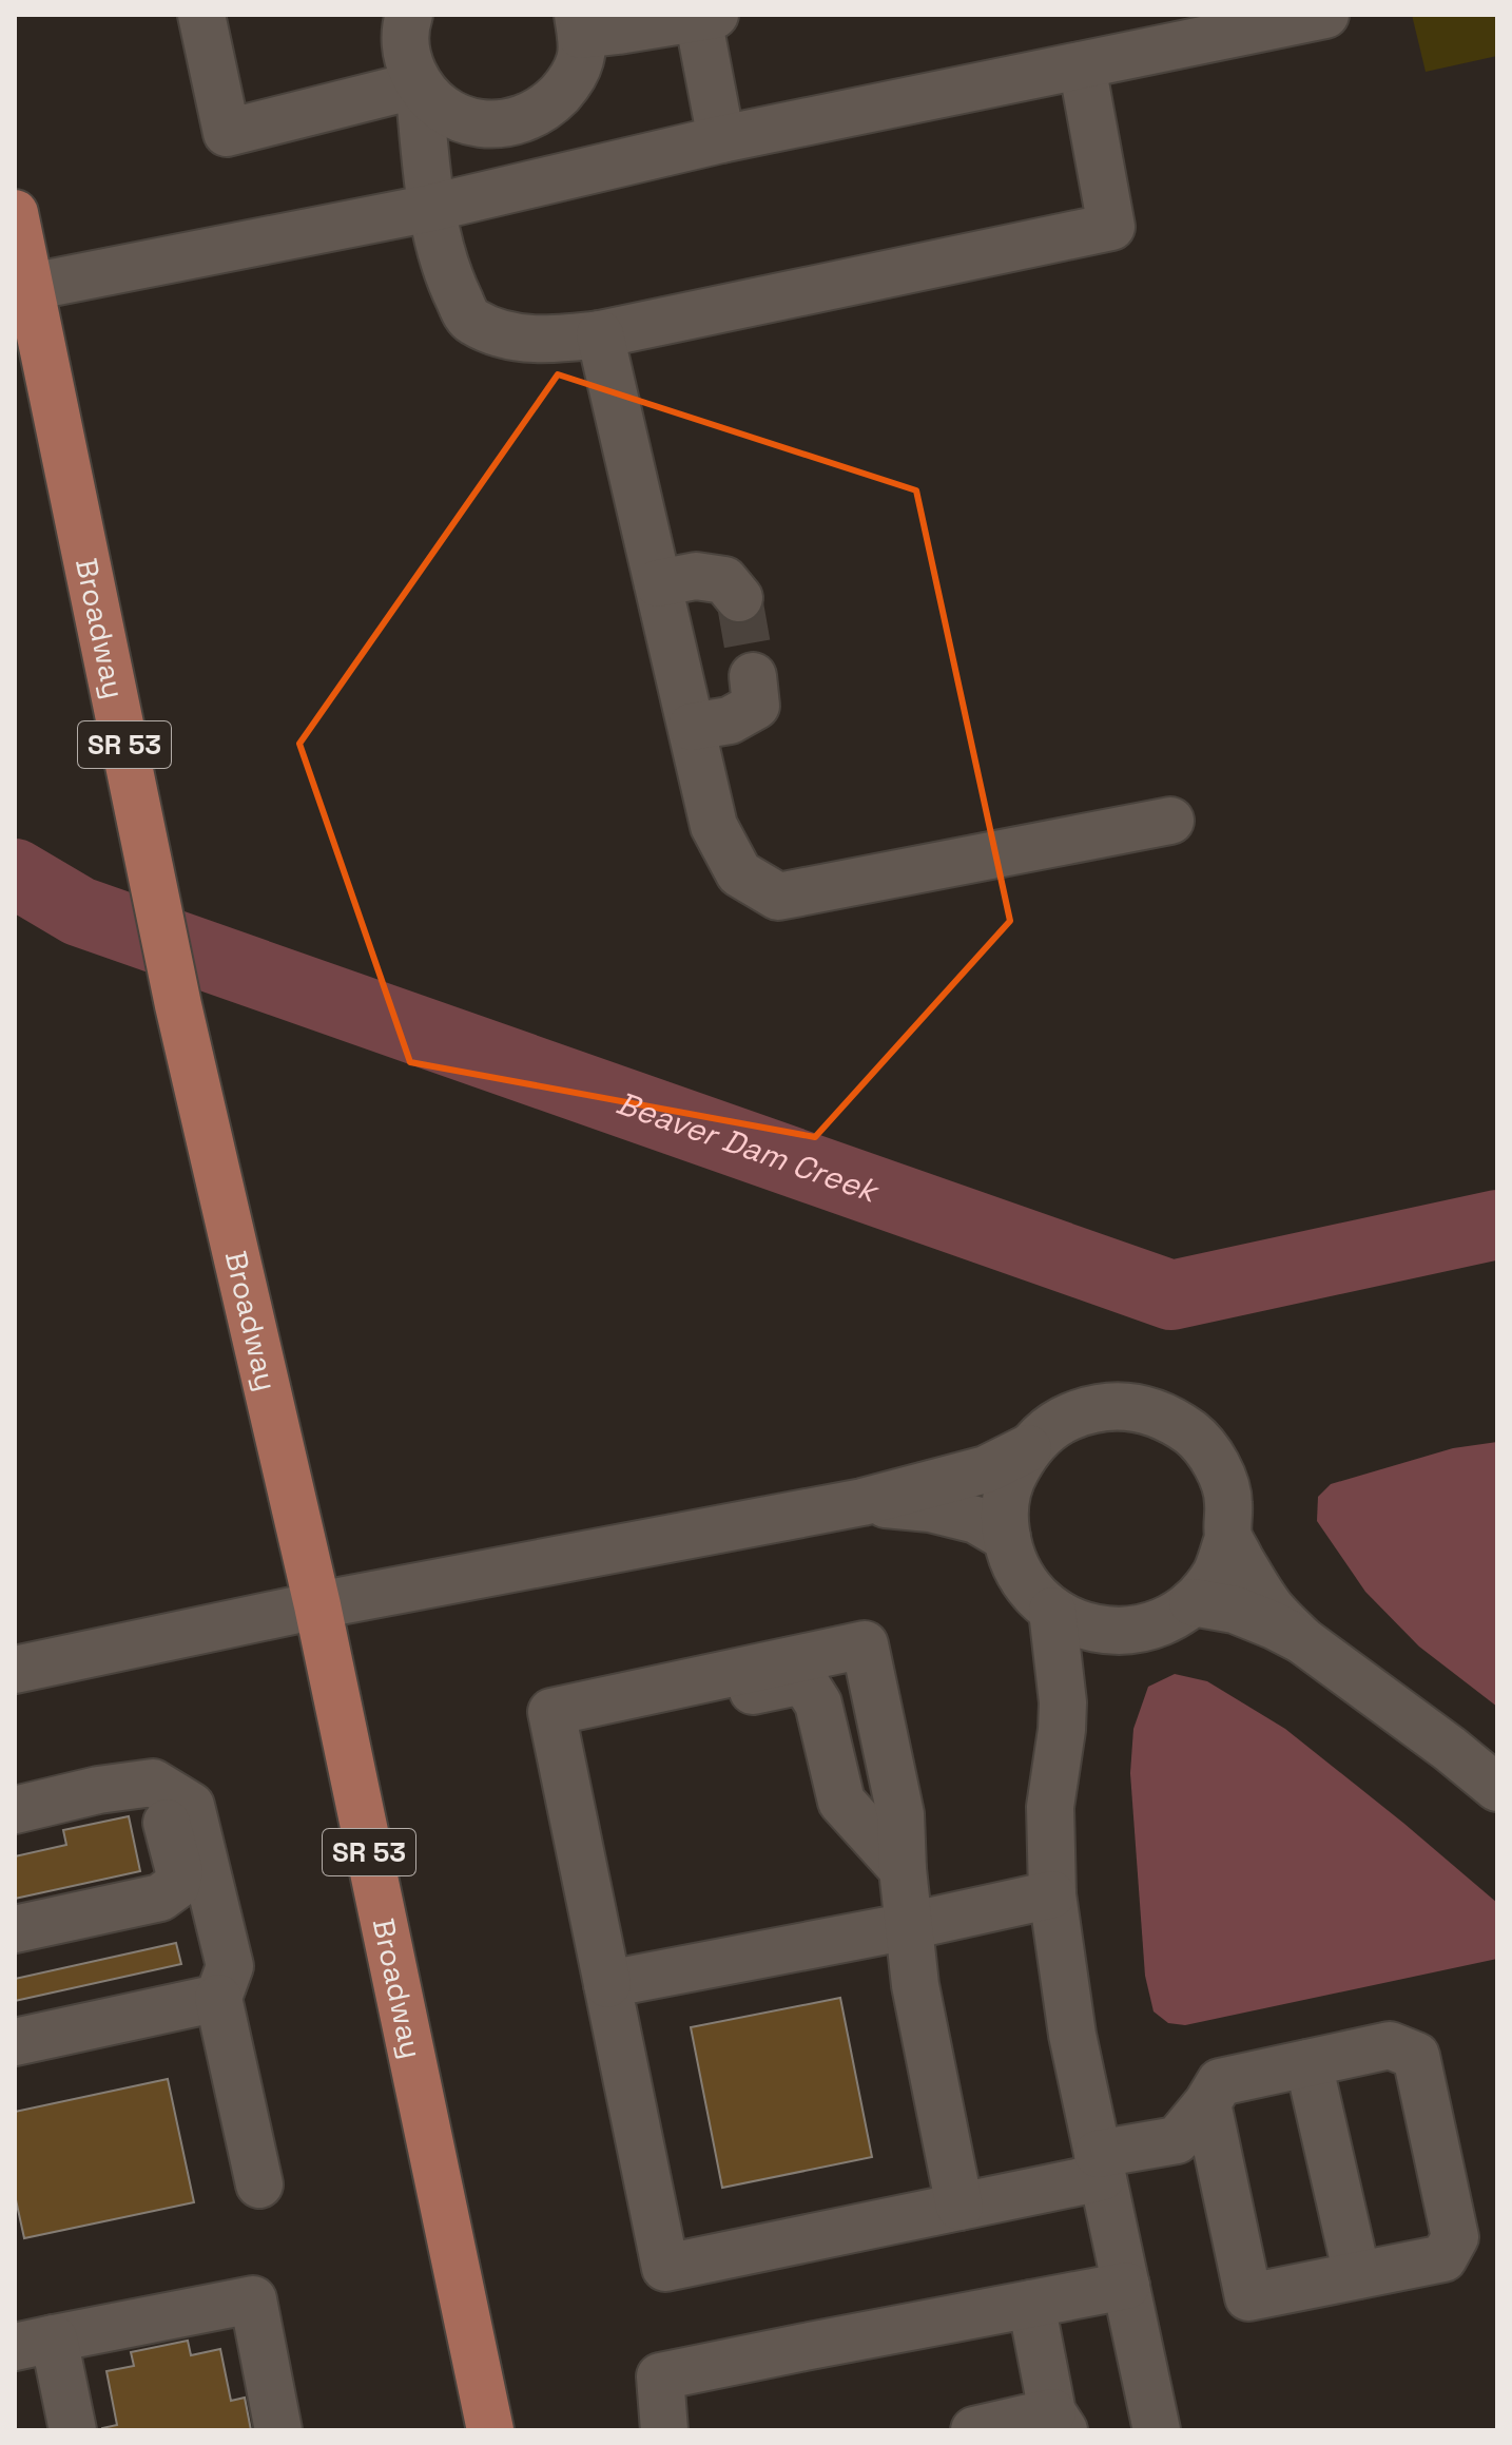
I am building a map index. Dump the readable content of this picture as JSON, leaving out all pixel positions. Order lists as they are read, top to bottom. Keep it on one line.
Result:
{"streets":{"main road":["Broadway","SR 53"]},"water":["Beaver Dam Creek"]}
